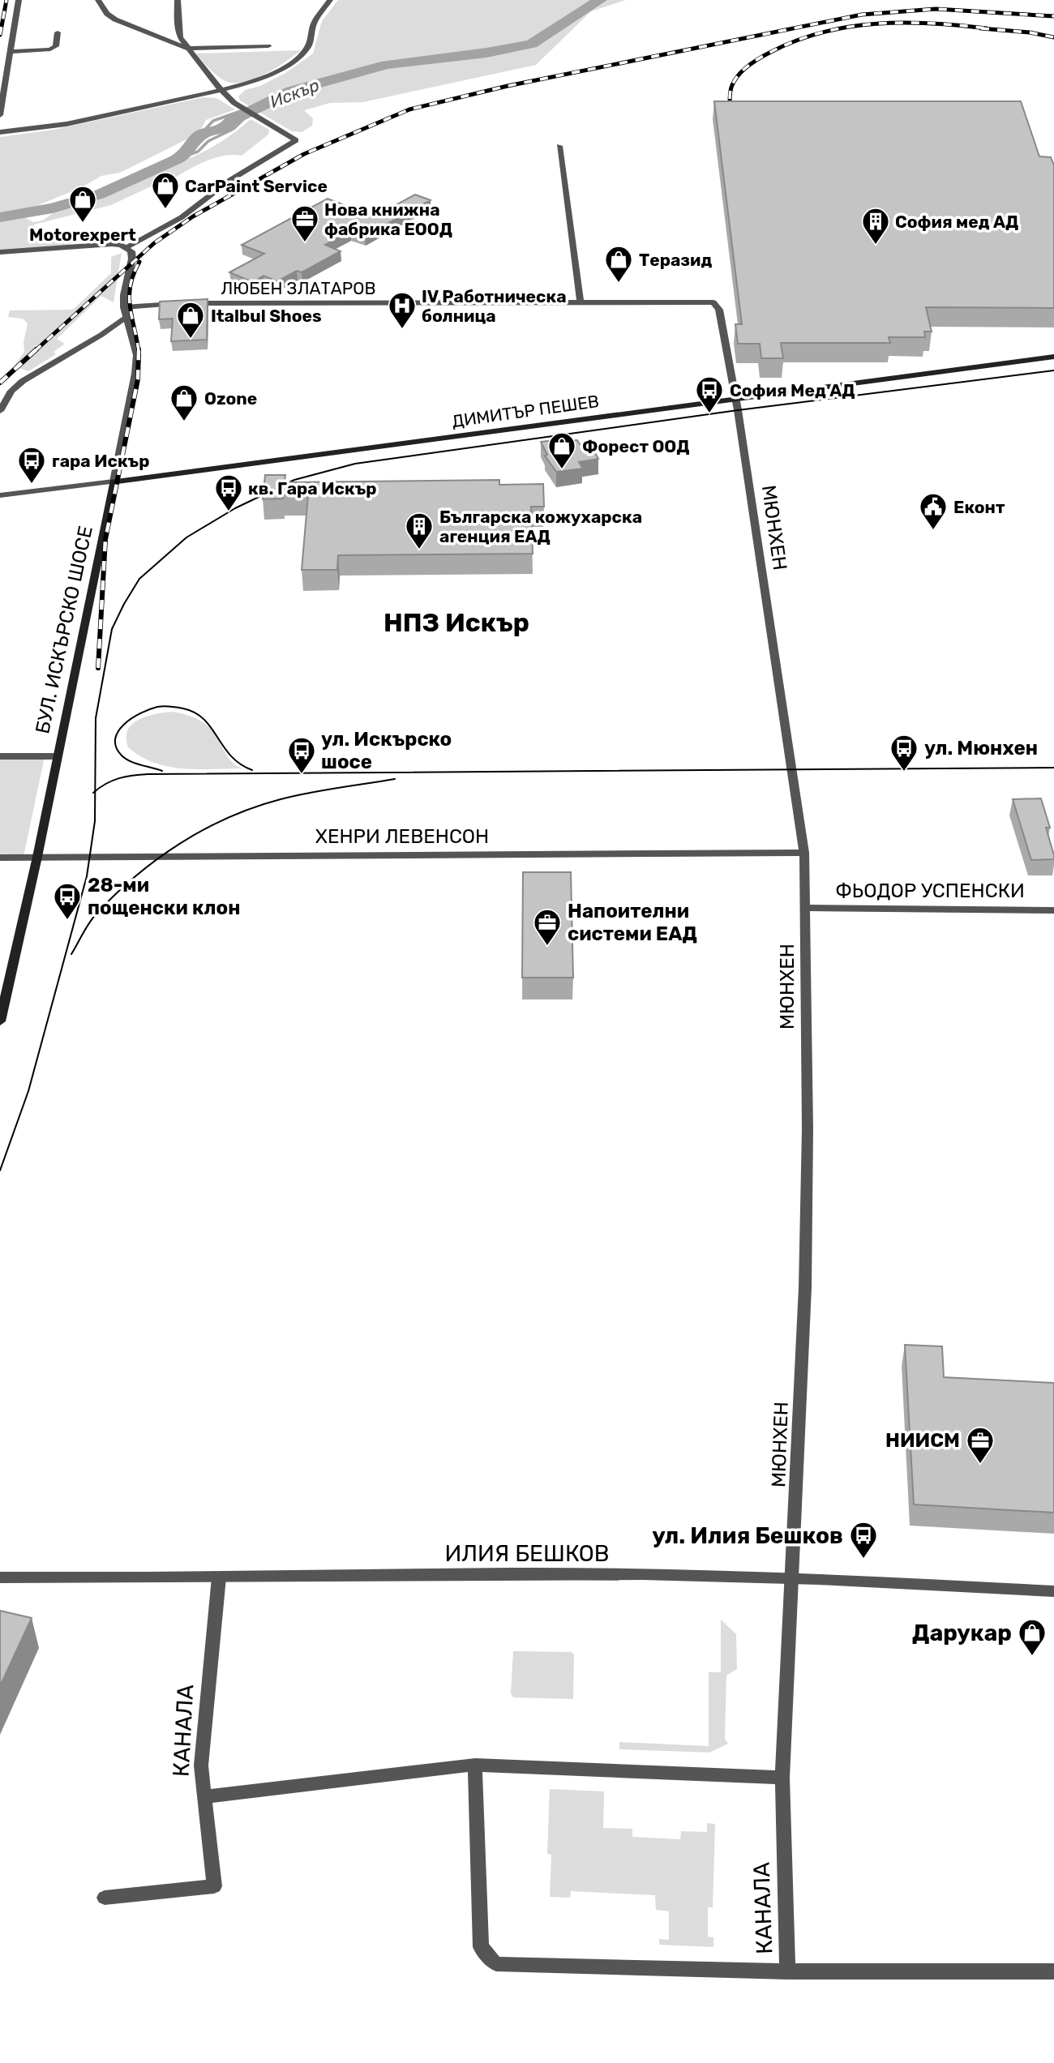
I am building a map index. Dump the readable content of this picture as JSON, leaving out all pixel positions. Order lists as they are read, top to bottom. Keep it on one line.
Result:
{"streets":{"main road":["ДИМИТЪР ПЕШЕВ","БУЛ. ИСКЪРСКО ШОСЕ"],"street":["ЛЮБЕН ЗЛАТАРОВ","МЮНХЕН","ХЕНРИ ЛЕВЕНСОН","ФЬОДОР УСПЕНСКИ","ИЛИЯ БЕШКОВ","КАНАЛА"]},"crossings":[["ЛЮБЕН ЗЛАТАРОВ","ДИМИТЪР ПЕШЕВ"],["ЛЮБЕН ЗЛАТАРОВ","МЮНХЕН"],["ЛЮБЕН ЗЛАТАРОВ","БУЛ. ИСКЪРСКО ШОСЕ"],["ДИМИТЪР ПЕШЕВ","МЮНХЕН"],["ДИМИТЪР ПЕШЕВ","БУЛ. ИСКЪРСКО ШОСЕ"],["МЮНХЕН","ХЕНРИ ЛЕВЕНСОН"],["МЮНХЕН","ФЬОДОР УСПЕНСКИ"],["МЮНХЕН","ИЛИЯ БЕШКОВ"],["МЮНХЕН","КАНАЛА"],["БУЛ. ИСКЪРСКО ШОСЕ","ХЕНРИ ЛЕВЕНСОН"],["ИЛИЯ БЕШКОВ","КАНАЛА"]],"districts":["НПЗ Искър"],"water":["Искър"],"places":{"shop":["CarPaint Service","Motorexpert","Теразид","Italbul Shoes","Ozone","Форест ООД","Дарукар"],"office":["Нова книжна фабрика ЕООД","Напоителни системи ЕАД","НИИСМ"],"building":["София мед АД","Българска кожухарска агенция ЕАД"],"hospital":["IV Работническа болница"],"bus stop":["София Мед АД","гара Искър","кв. Гара Искър","ул. Мюнхен","ул. Искърско шосе","28-ми пощенски клон","ул. Илия Бешков"],"public building":["Еконт"]}}
